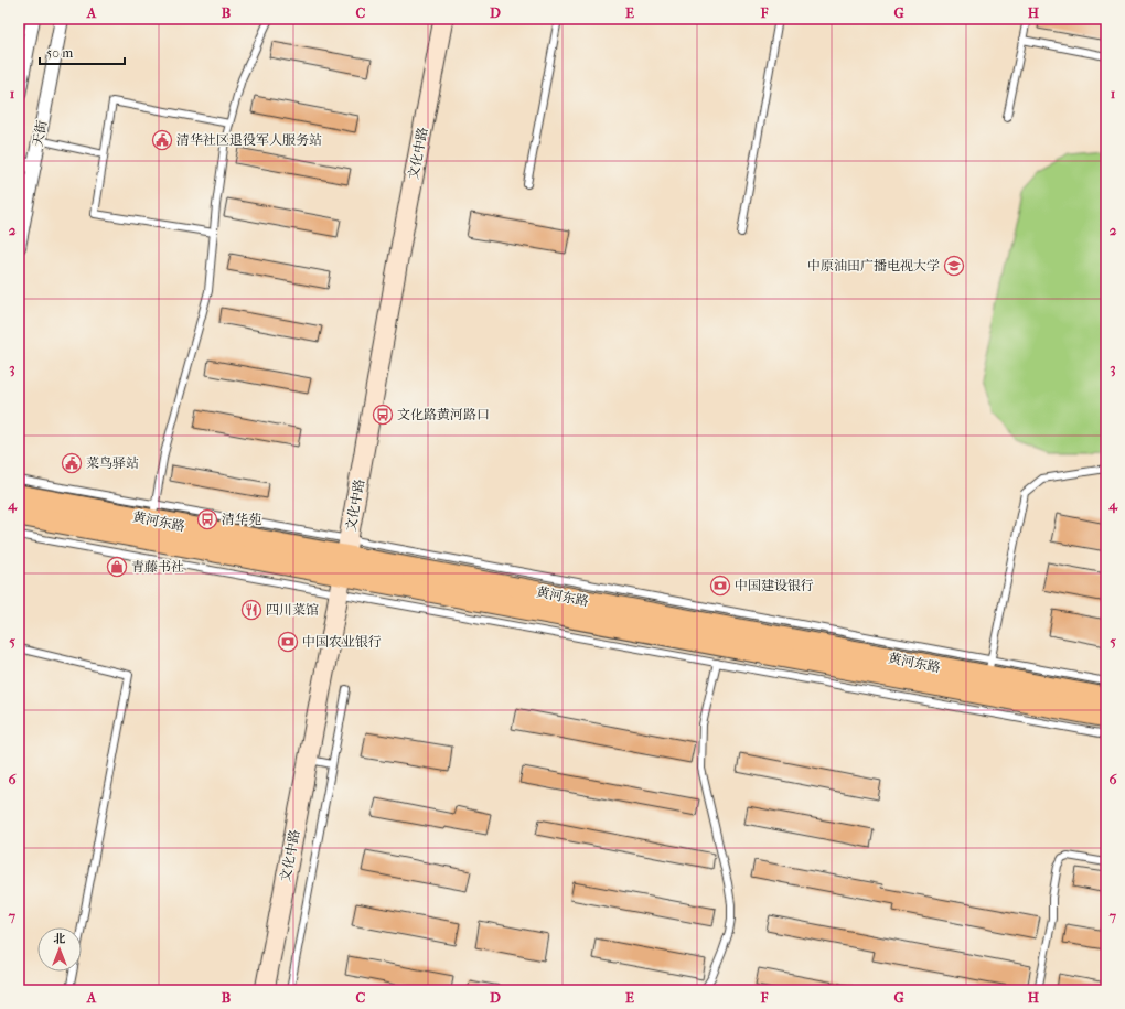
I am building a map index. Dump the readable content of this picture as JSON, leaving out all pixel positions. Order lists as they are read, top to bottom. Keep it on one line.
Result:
{"streets":{"main road":["黄河东路"],"street":["天街","文化中路"]},"crossings":[["文化中路","黄河东路"]],"places":{"public building":["清华社区退役军人服务站","菜鸟驿站"],"school or university":["中原油田广播电视大学"],"bus stop":["文化路黄河路口","清华苑"],"shop":["青藤书社"],"bank":["中国建设银行","中国农业银行"],"restaurant":["四川菜馆"]},"scale_bar":"50 m","north":"top","grid":{"columns":["A","B","C","D","E","F","G","H"],"rows":["1","2","3","4","5","6","7"]}}
